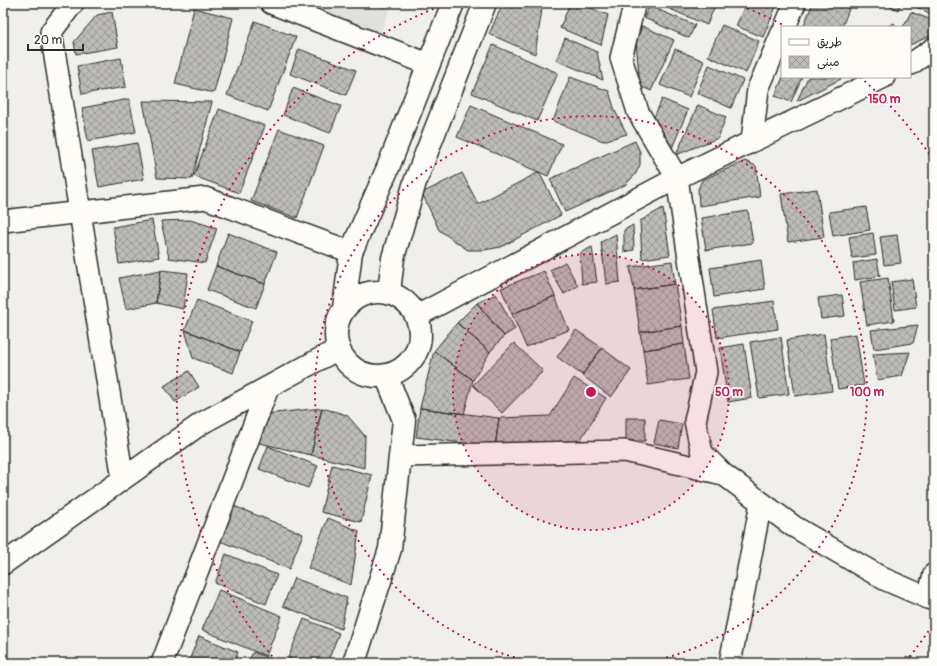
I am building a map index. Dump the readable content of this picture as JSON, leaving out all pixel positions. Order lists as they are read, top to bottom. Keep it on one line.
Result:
{"legend":["طريق","مبنى"],"scale_bar":"20 m","rings":["150 m","50 m","100 m"]}
